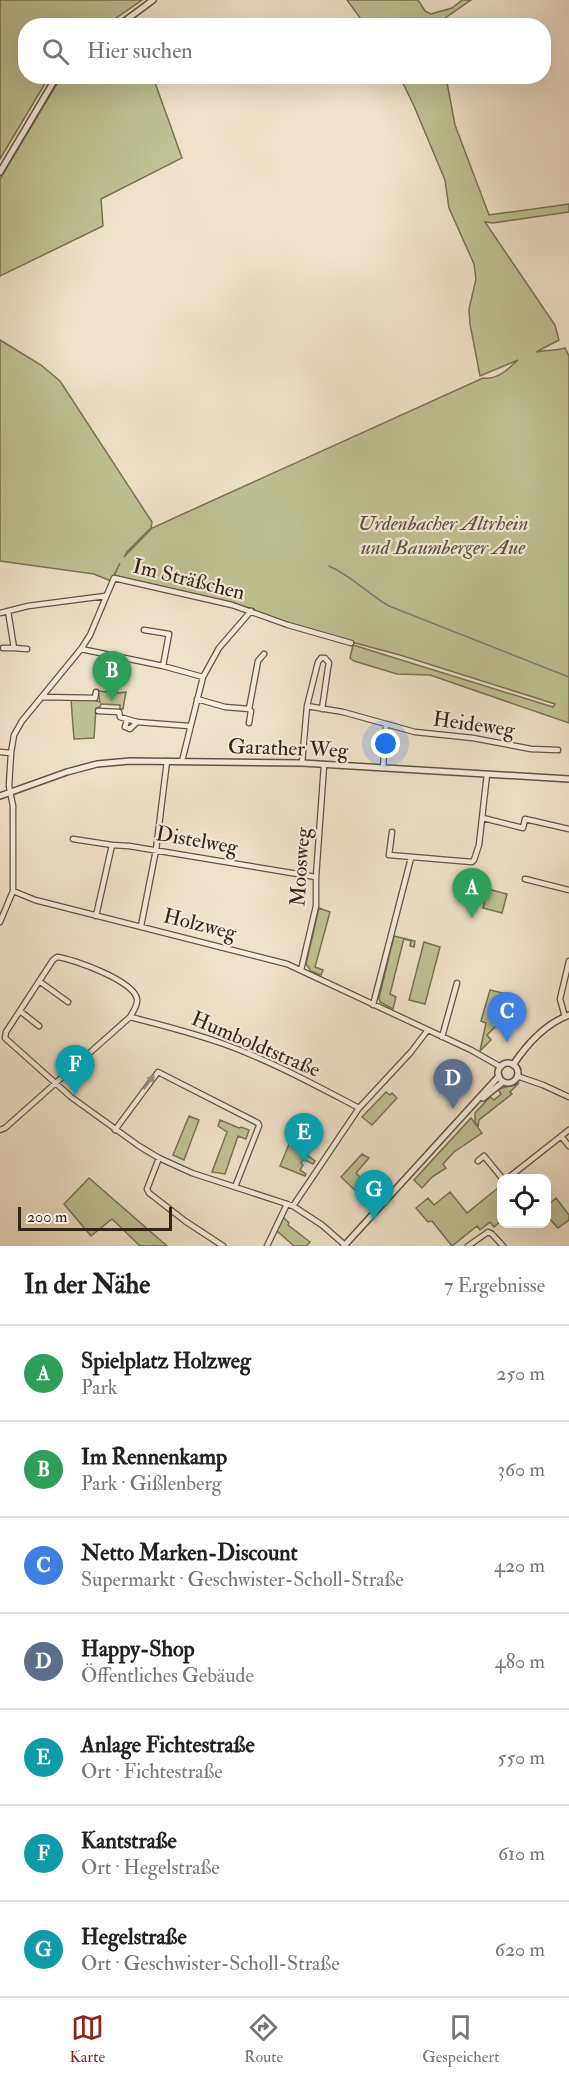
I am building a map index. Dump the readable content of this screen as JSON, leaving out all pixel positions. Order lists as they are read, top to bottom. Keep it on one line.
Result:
{"streets":{"street":["Im Sträßchen","Heideweg","Garather Weg","Distelweg","Moosweg","Holzweg","Humboldtstraße"]},"crossings":[["Im Sträßchen","Garather Weg"],["Im Sträßchen","Holzweg"],["Garather Weg","Moosweg"],["Distelweg","Moosweg"],["Moosweg","Holzweg"]],"parks":["Urdenbacher Altrhein und Baumberger Aue"],"scale_bar":"200 m","page":{"search":"Hier suchen","pins":["B","A","C","F","D","E","G"],"scale":"200 m","heading":["In der Nähe","7 Ergebnisse"],"list":[{"mark":"A","name":"Spielplatz Holzweg","note":"Park","value":"250 m"},{"mark":"B","name":"Im Rennenkamp","note":"Park · Gißlenberg","value":"360 m"},{"mark":"C","name":"Netto Marken-Discount","note":"Supermarkt · Geschwister-Scholl-Straße","value":"420 m"},{"mark":"D","name":"Happy-Shop","note":"Öffentliches Gebäude","value":"480 m"},{"mark":"E","name":"Anlage Fichtestraße","note":"Ort · Fichtestraße","value":"550 m"},{"mark":"F","name":"Kantstraße","note":"Ort · Hegelstraße","value":"610 m"},{"mark":"G","name":"Hegelstraße","note":"Ort · Geschwister-Scholl-Straße","value":"620 m"}],"nav":["Karte","Route","Gespeichert"]}}
